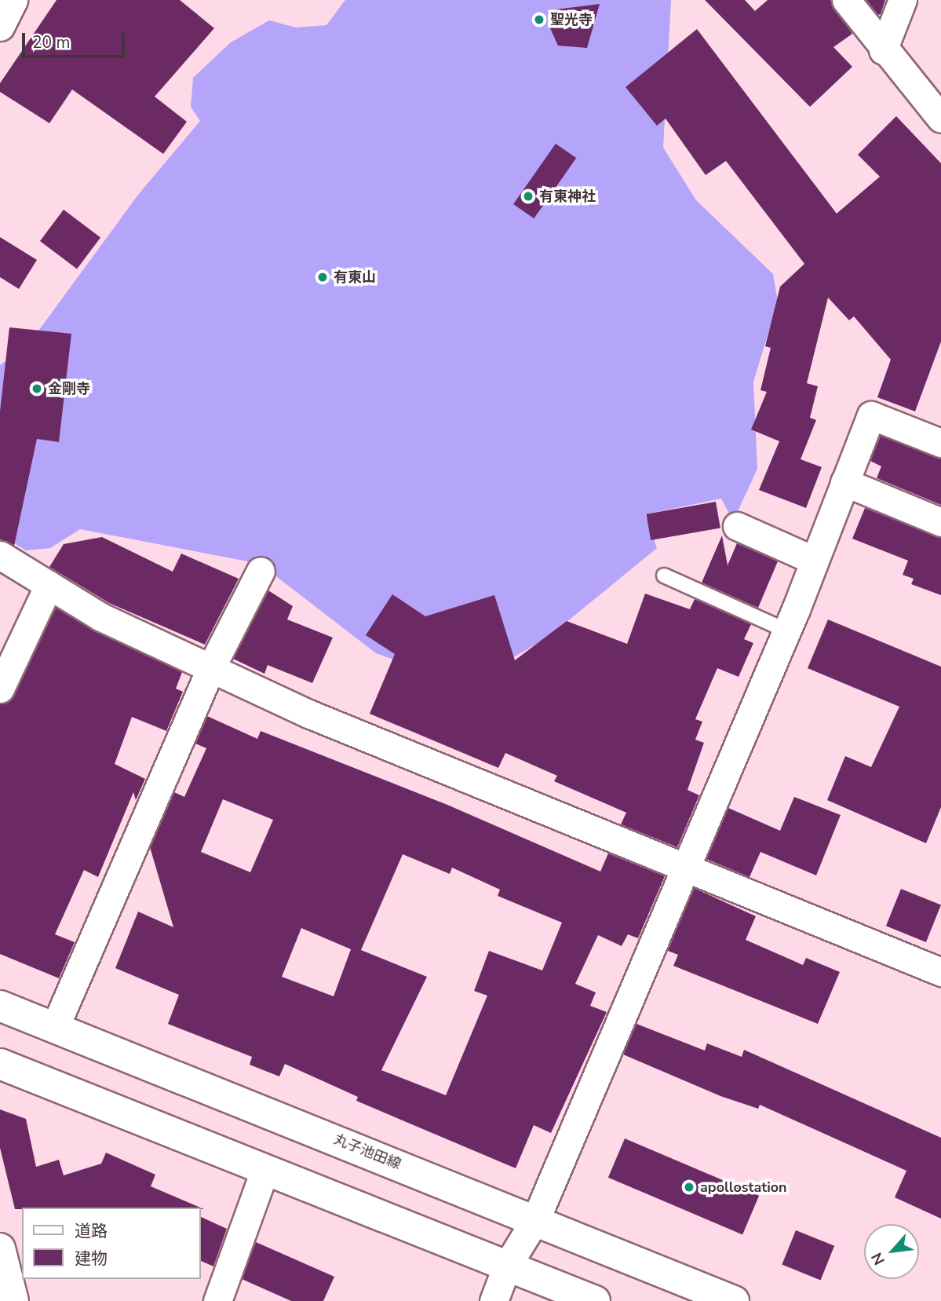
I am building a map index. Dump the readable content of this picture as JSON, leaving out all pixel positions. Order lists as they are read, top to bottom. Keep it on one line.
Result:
{"streets":{"street":["丸子池田線"]},"places":["聖光寺","有東神社","有東山","金剛寺","apollostation"],"legend":["道路","建物"],"scale_bar":"20 m","north":"bottom left"}
